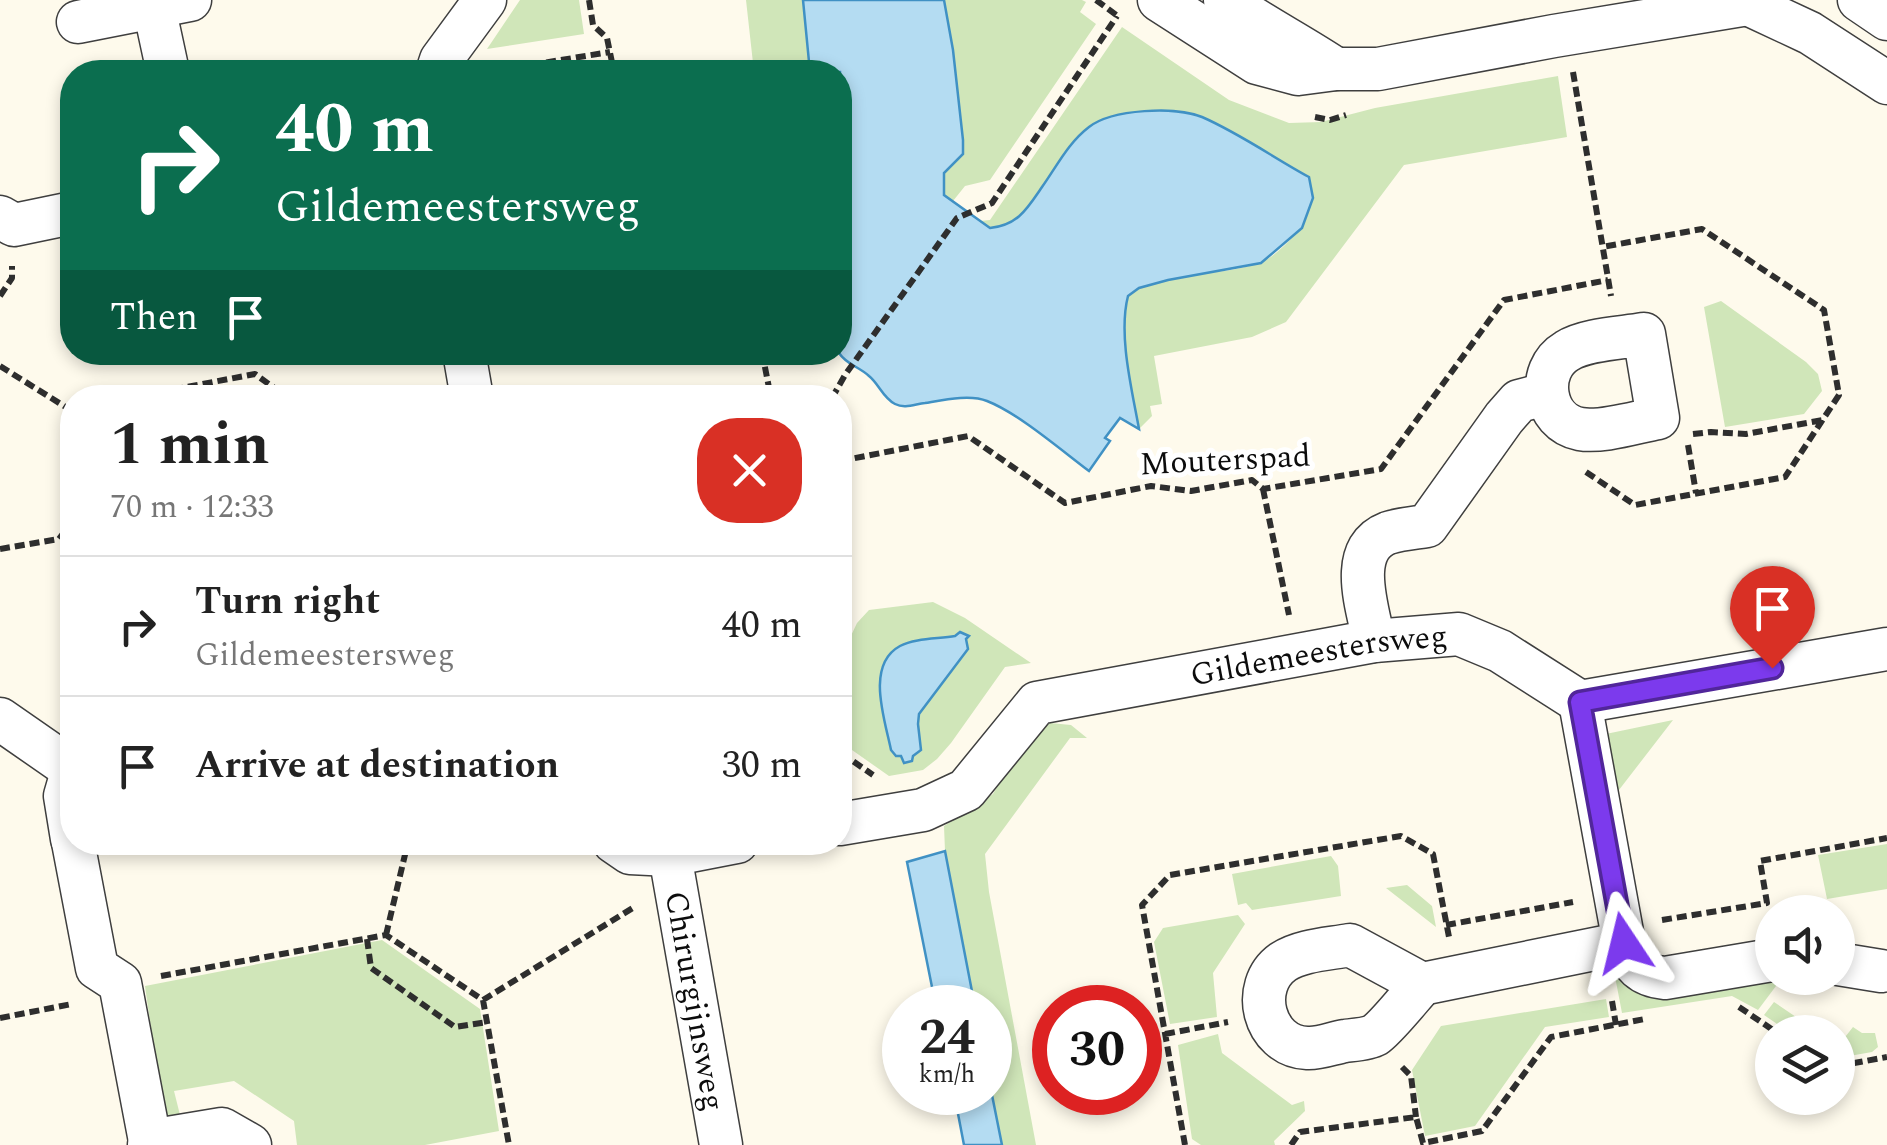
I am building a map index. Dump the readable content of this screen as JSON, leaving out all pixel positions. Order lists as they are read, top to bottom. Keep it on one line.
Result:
{"streets":{"street":["Gildemeestersweg","Chirurgijnsweg"],"path":["Mouterspad"]},"page":{"turn":["40 m","Gildemeestersweg"],"then":"Then","heading":["1 min","70 m · 12:33"],"list":[{"name":"Turn right","note":"Gildemeestersweg","value":"40 m"},{"name":"Arrive at destination","value":"30 m"}],"speed":"24 km/h","limit":"30"}}
